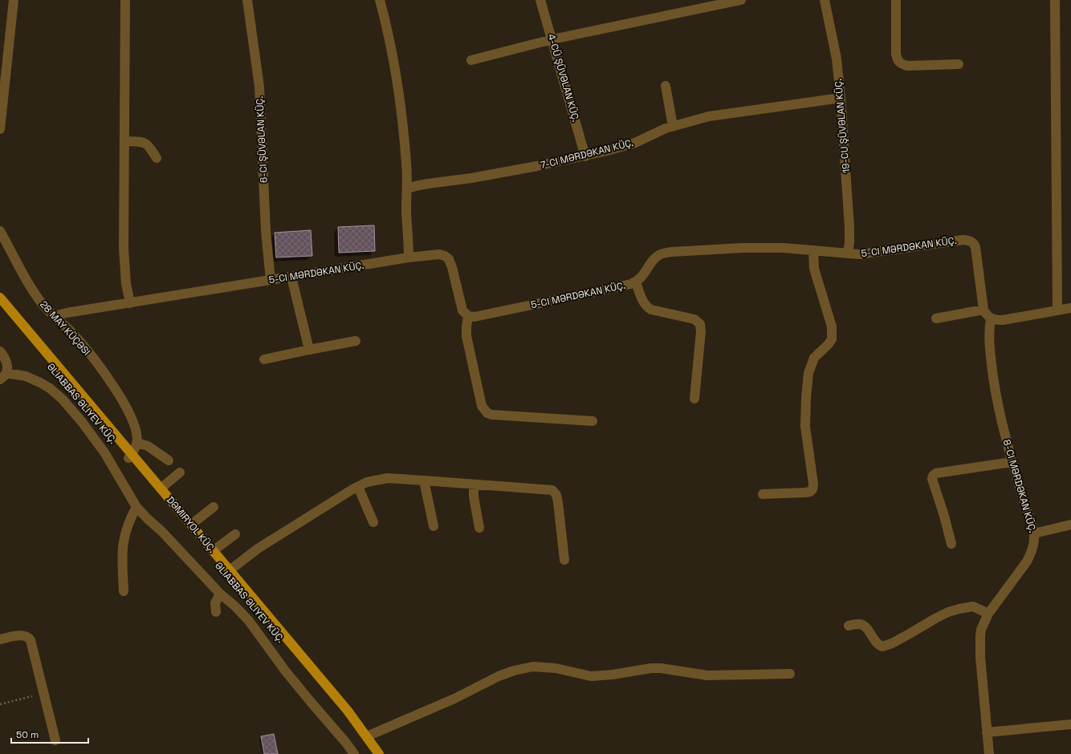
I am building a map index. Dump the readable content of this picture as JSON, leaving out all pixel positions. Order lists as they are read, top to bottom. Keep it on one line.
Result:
{"streets":{"main road":["ƏLIABBAS ƏLIYEV KÜÇ.","DƏMIRYOL KÜÇ."],"street":["4-CÜ ŞÜVƏLAN KÜÇ.","19-CU ŞÜVƏLAN KÜÇ.","7-CI MƏRDƏKAN KÜÇ.","5-CI MƏRDƏKAN KÜÇ.","28 MAY KÜÇƏSI","8-CI MƏRDƏKAN KÜÇ."]},"crossings":[["4-CÜ ŞÜVƏLAN KÜÇ.","7-CI MƏRDƏKAN KÜÇ."],["19-CU ŞÜVƏLAN KÜÇ.","7-CI MƏRDƏKAN KÜÇ."],["19-CU ŞÜVƏLAN KÜÇ.","5-CI MƏRDƏKAN KÜÇ."],["5-CI MƏRDƏKAN KÜÇ.","28 MAY KÜÇƏSI"],["ƏLIABBAS ƏLIYEV KÜÇ.","DƏMIRYOL KÜÇ."]],"scale_bar":"50 m"}
